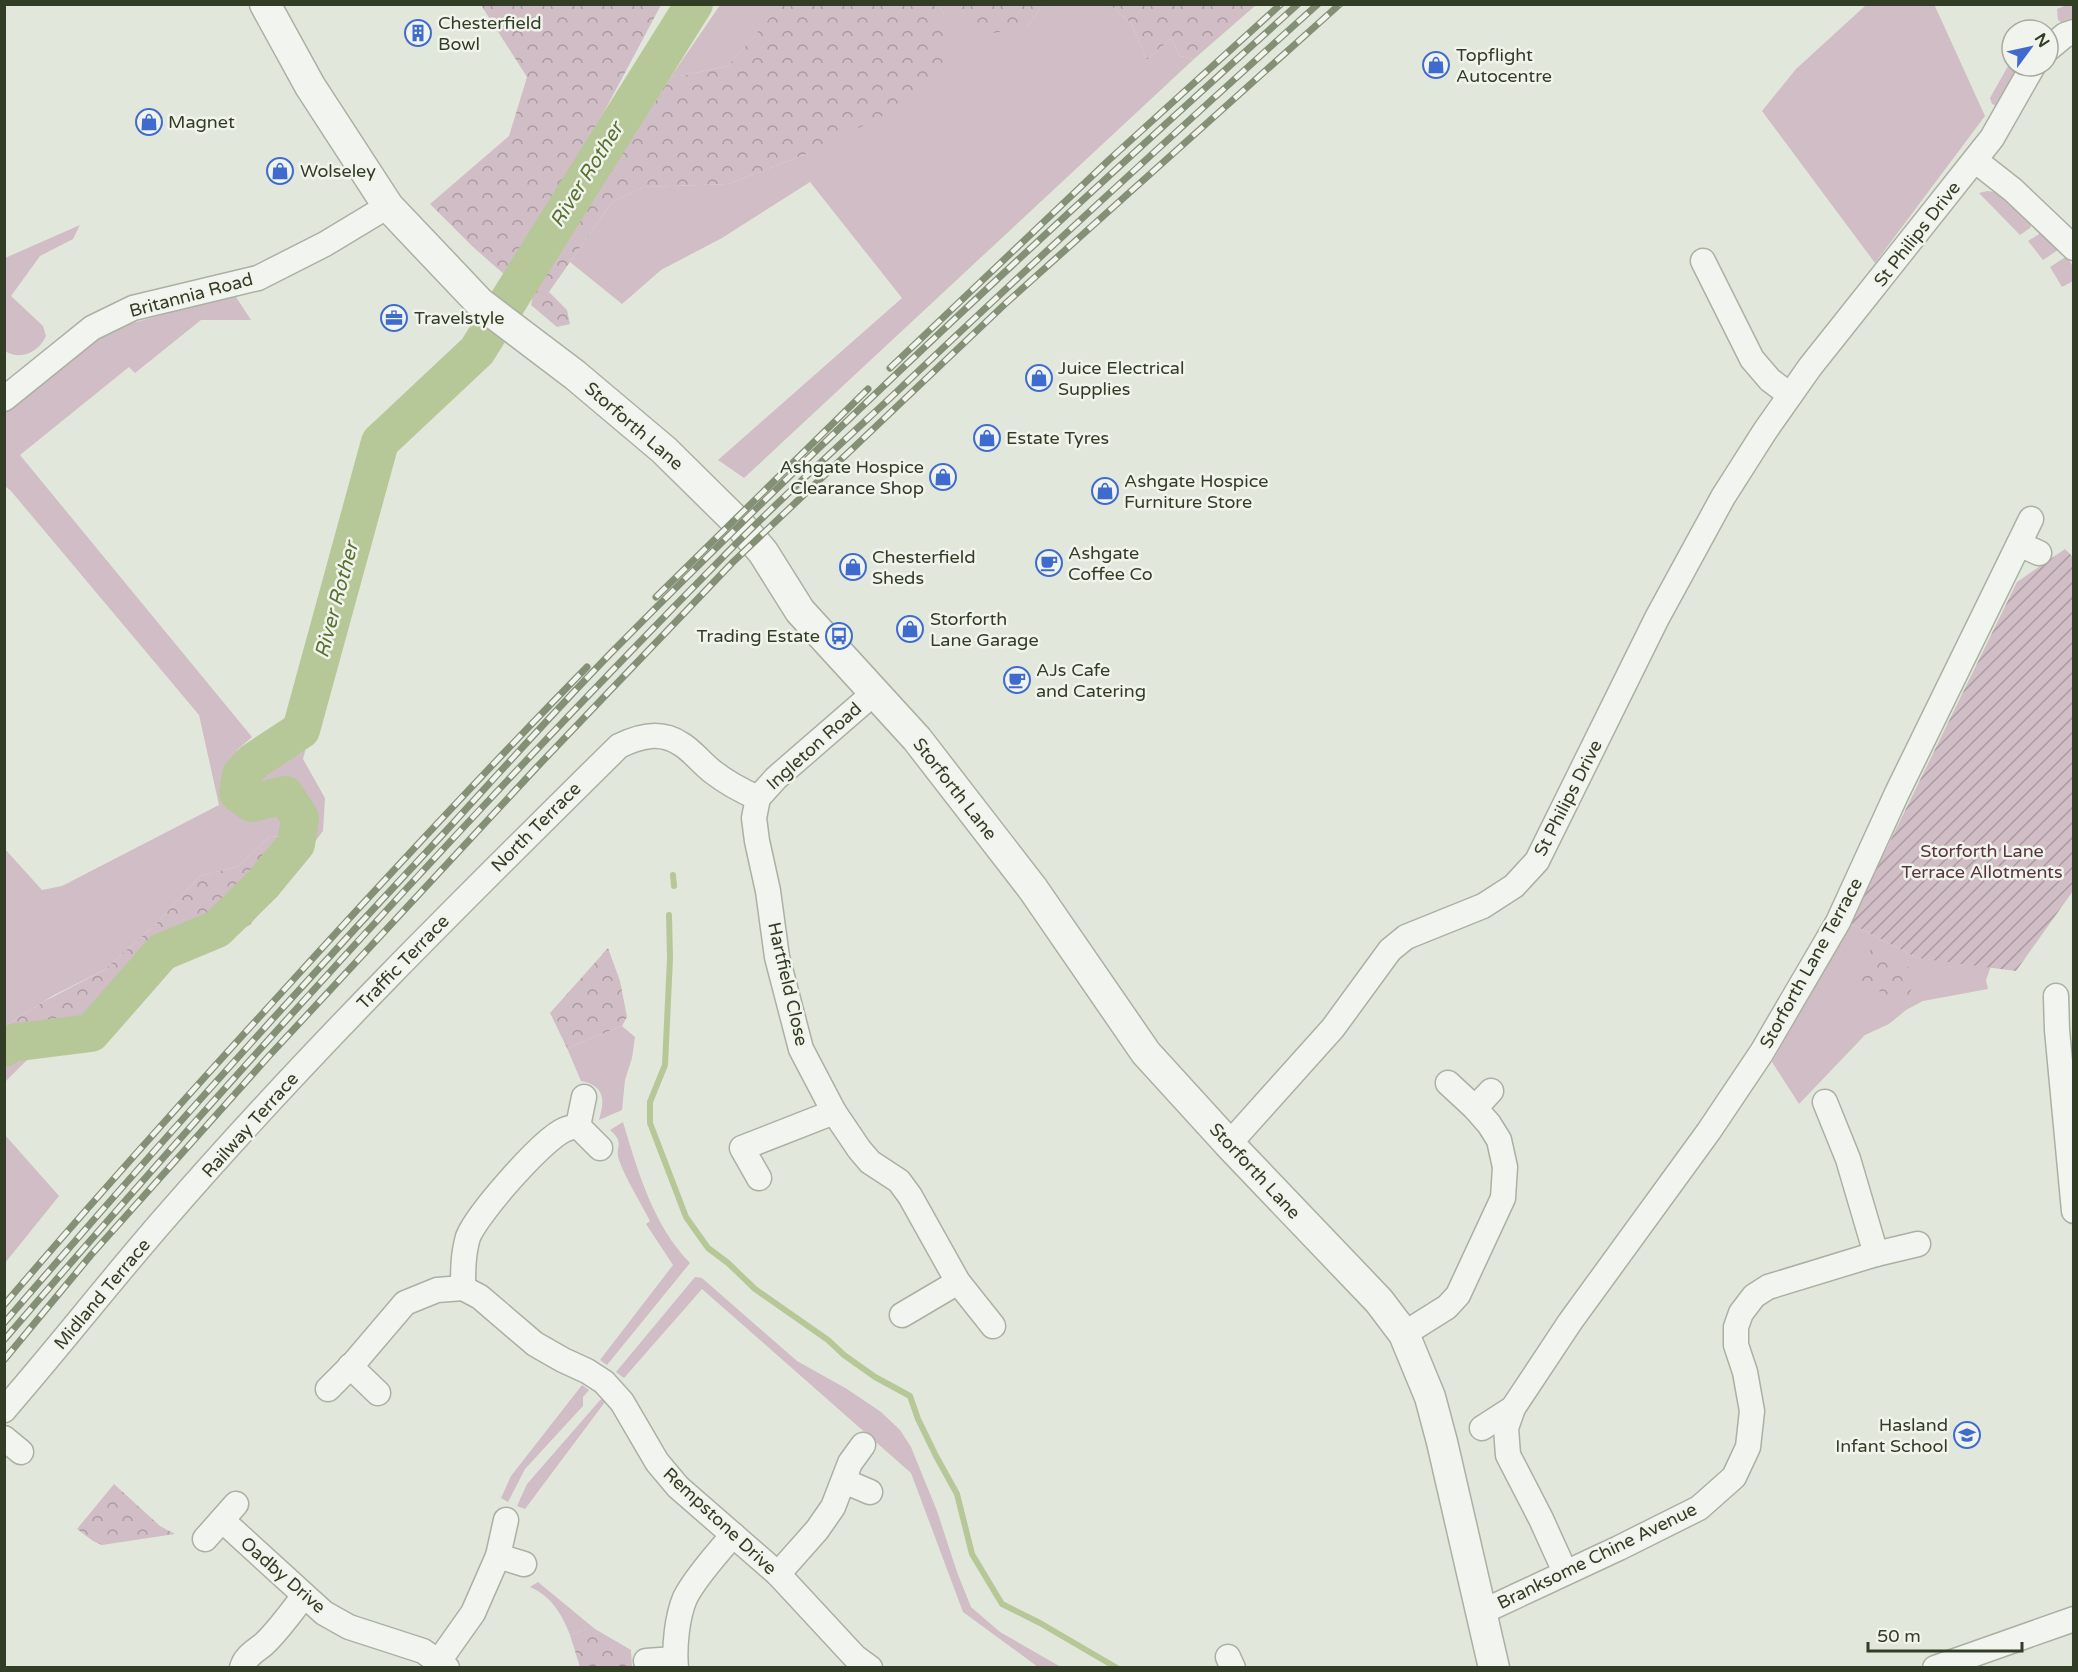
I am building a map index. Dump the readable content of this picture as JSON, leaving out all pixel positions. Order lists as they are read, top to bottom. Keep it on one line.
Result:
{"streets":{"street":["St Philips Drive","Britannia Road","Storforth Lane","Ingleton Road","North Terrace","Traffic Terrace","Storforth Lane Terrace","Hartfield Close","Railway Terrace","Midland Terrace","Rempstone Drive","Branksome Chine Avenue","Oadby Drive"]},"crossings":[["St Philips Drive","Storforth Lane"],["Britannia Road","Storforth Lane"],["Storforth Lane","Ingleton Road"],["Storforth Lane","Branksome Chine Avenue"],["Ingleton Road","North Terrace"],["Ingleton Road","Hartfield Close"],["North Terrace","Traffic Terrace"],["Traffic Terrace","Railway Terrace"],["Railway Terrace","Midland Terrace"]],"water":["River Rother"],"parks":["Storforth Lane Terrace Allotments"],"places":{"building":["Chesterfield Bowl"],"shop":["Topflight Autocentre","Magnet","Wolseley","Juice Electrical Supplies","Estate Tyres","Ashgate Hospice Clearance Shop","Ashgate Hospice Furniture Store","Chesterfield Sheds","Storforth Lane Garage"],"office":["Travelstyle"],"cafe":["Ashgate Coffee Co","AJs Cafe and Catering"],"bus stop":["Trading Estate"],"school or university":["Hasland Infant School"]},"scale_bar":"50 m","north":"top right"}
